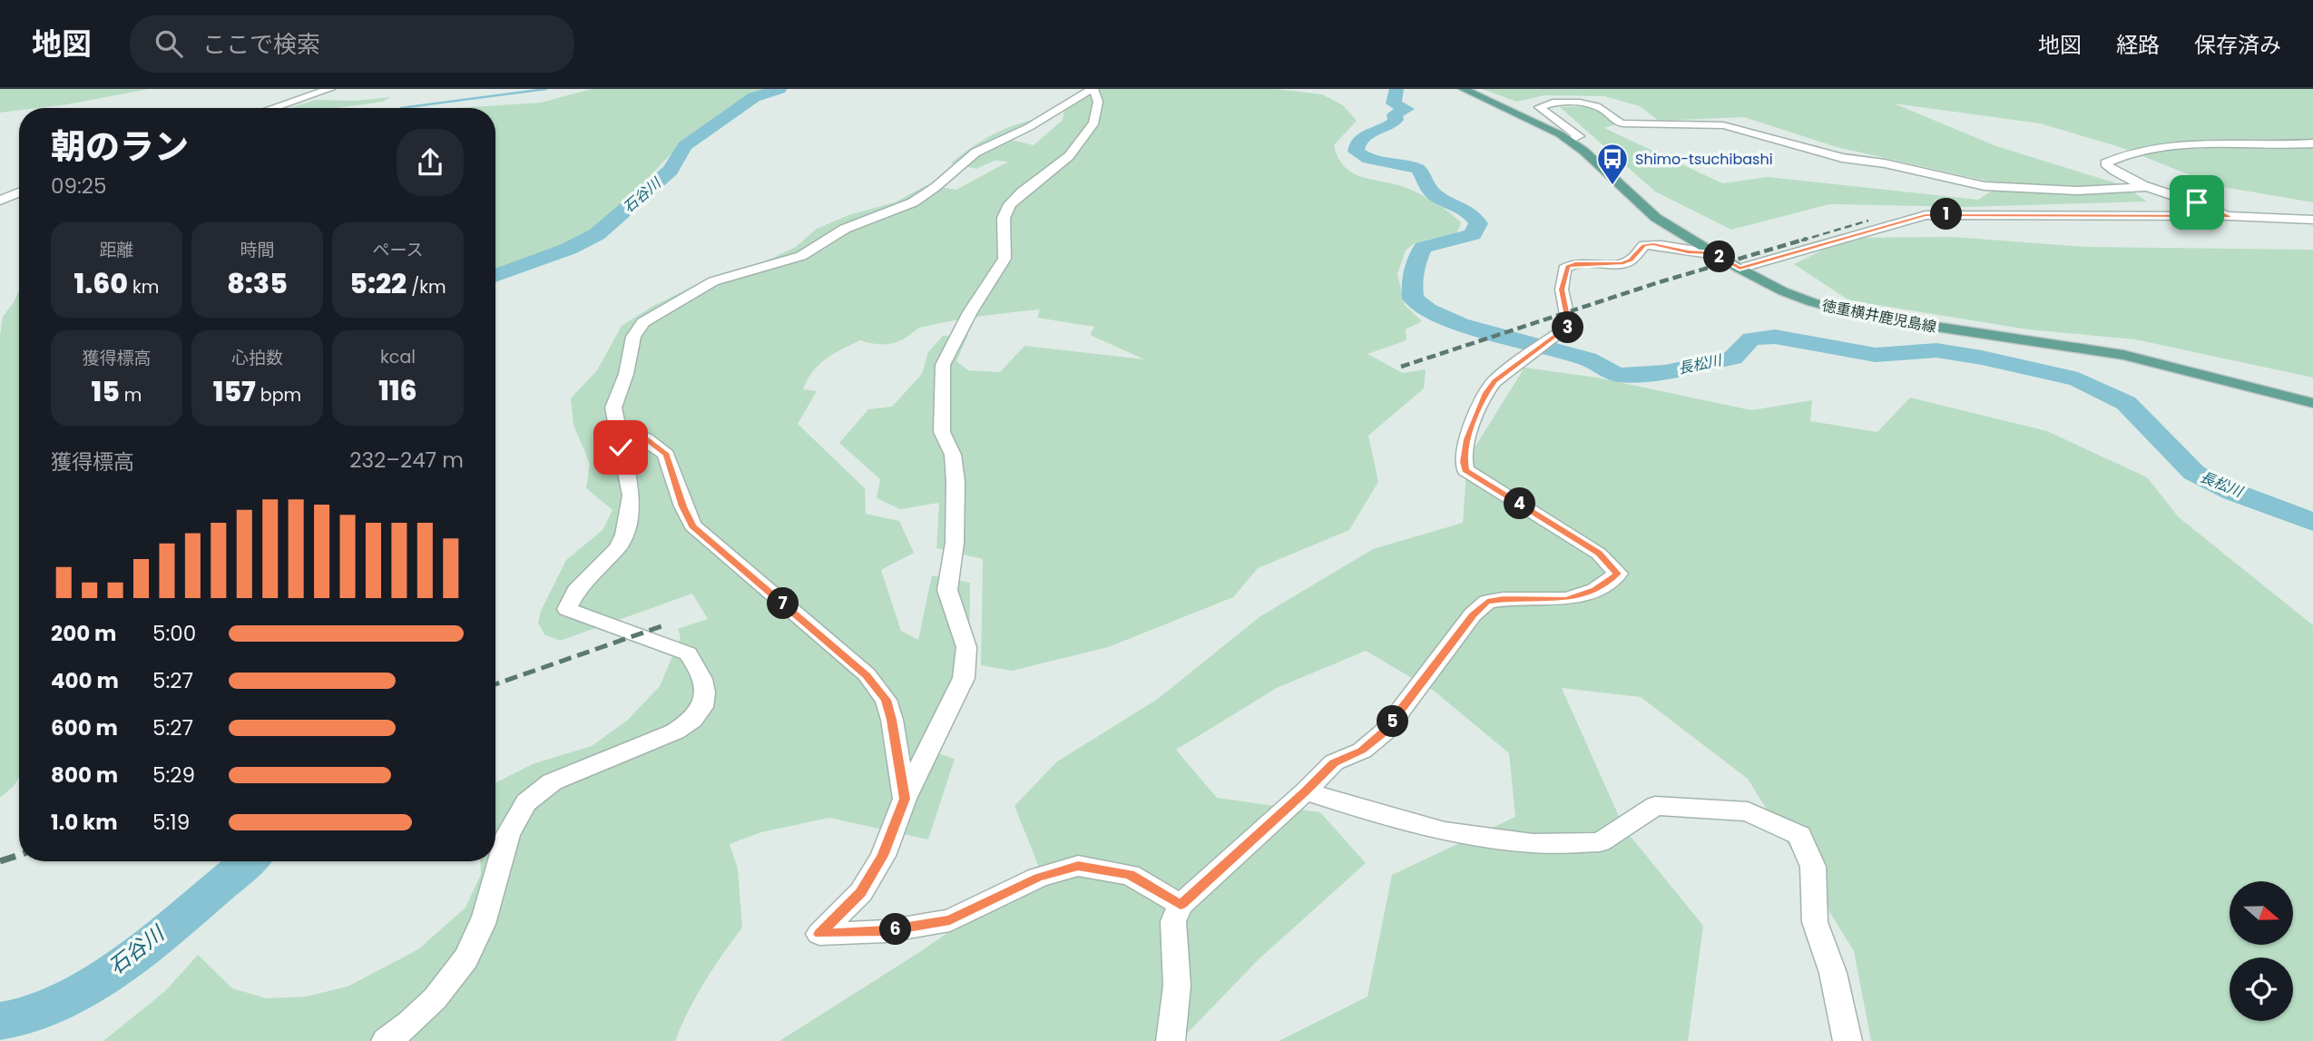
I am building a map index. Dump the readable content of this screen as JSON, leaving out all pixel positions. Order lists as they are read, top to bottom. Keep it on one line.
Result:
{"streets":{"main road":["徳重横井鹿児島線"]},"water":["石谷川","長松川"],"places":{"bus stop":["Shimo-tsuchibashi"]},"north":"right","page":{"header":"地図","search":"ここで検索","nav":["地図","経路","保存済み"],"heading":["朝のラン","09:25"],"pins":["1","2","3","4","7","5","6"],"stats":[["距離","1.60 km"],["時間","8:35"],["ペース","5:22 /km"],["獲得標高","15 m"],["心拍数","157 bpm"],["kcal","116"]],"chart":["獲得標高","232–247 m"],"list":[{"name":"200 m","note":"5:00"},{"name":"400 m","note":"5:27"},{"name":"600 m","note":"5:27"},{"name":"800 m","note":"5:29"},{"name":"1.0 km","note":"5:19"}]}}
